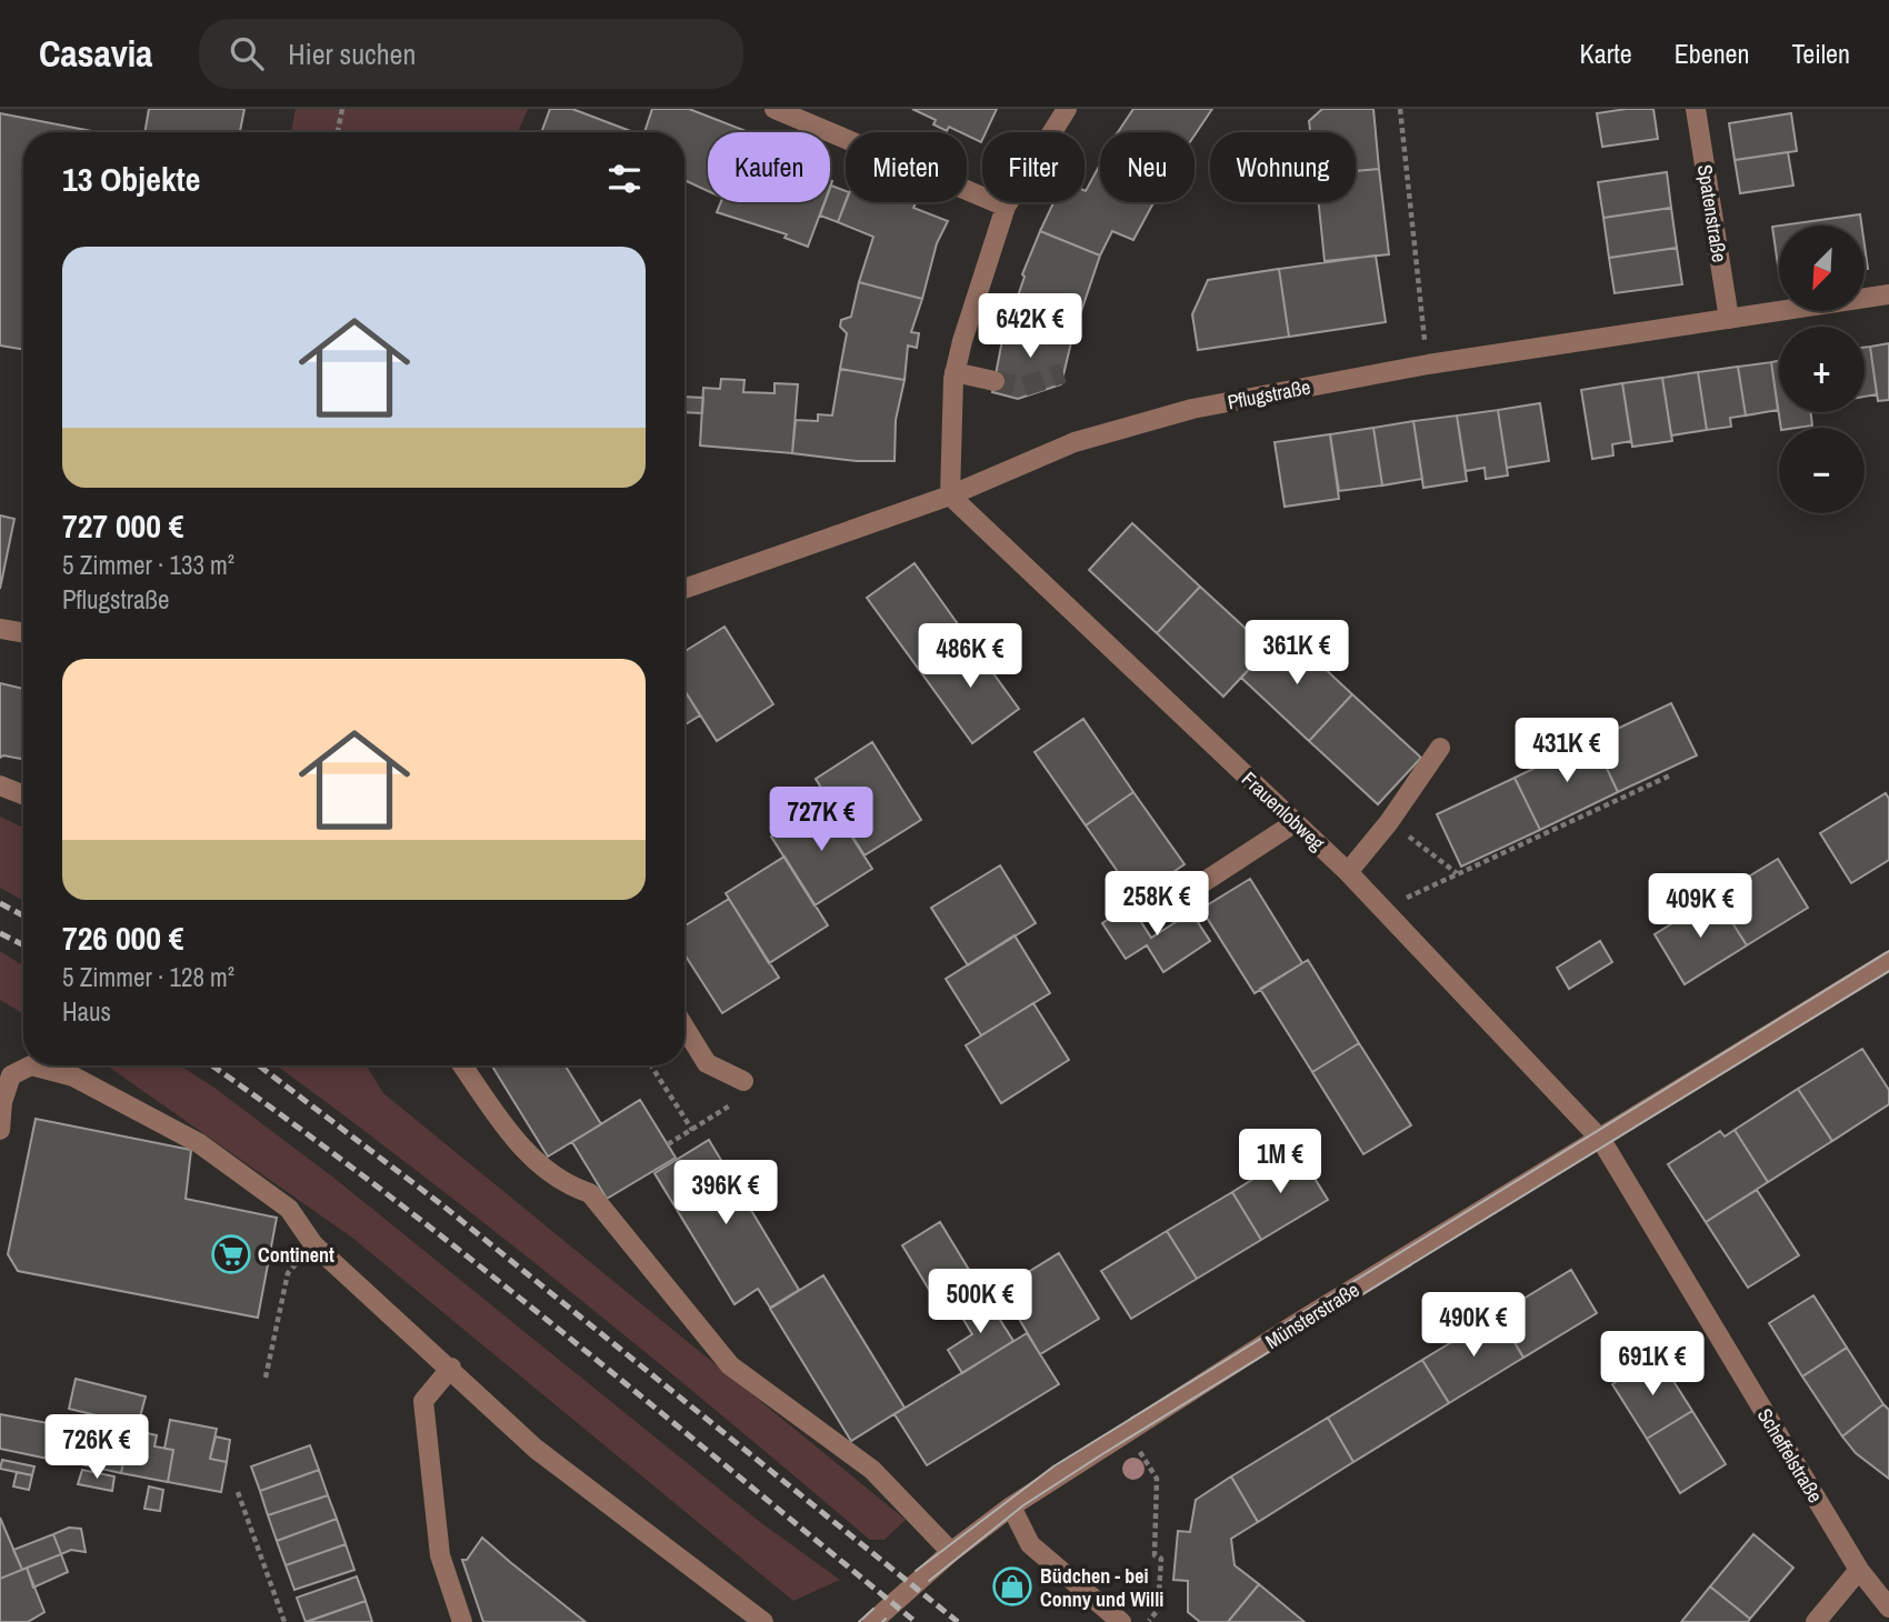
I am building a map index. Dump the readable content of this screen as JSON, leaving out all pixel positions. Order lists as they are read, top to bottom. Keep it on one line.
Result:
{"streets":{"street":["Spatenstraße","Pflugstraße","Frauenlobweg","Münsterstraße","Scheffelstraße"]},"crossings":[["Spatenstraße","Pflugstraße"],["Pflugstraße","Frauenlobweg"],["Frauenlobweg","Münsterstraße"],["Frauenlobweg","Scheffelstraße"],["Münsterstraße","Scheffelstraße"]],"places":{"supermarket":["Continent"],"shop":["Büdchen - bei Conny und Willi"]},"north":"bottom left","page":{"header":"Casavia","search":"Hier suchen","nav":["Karte","Ebenen","Teilen"],"chip":["Kaufen","Mieten","Filter","Neu","Wohnung"],"heading":"13 Objekte","map_buttons":["+","−"],"list":[{"name":"727 000 €","note":"5 Zimmer · 133 m² · Pflugstraße"},{"name":"726 000 €","note":"5 Zimmer · 128 m² · Haus"}],"price":["642K €","361K €","486K €","431K €","727K €","258K €","409K €","1M €","396K €","500K €","490K €","691K €","726K €"]}}
